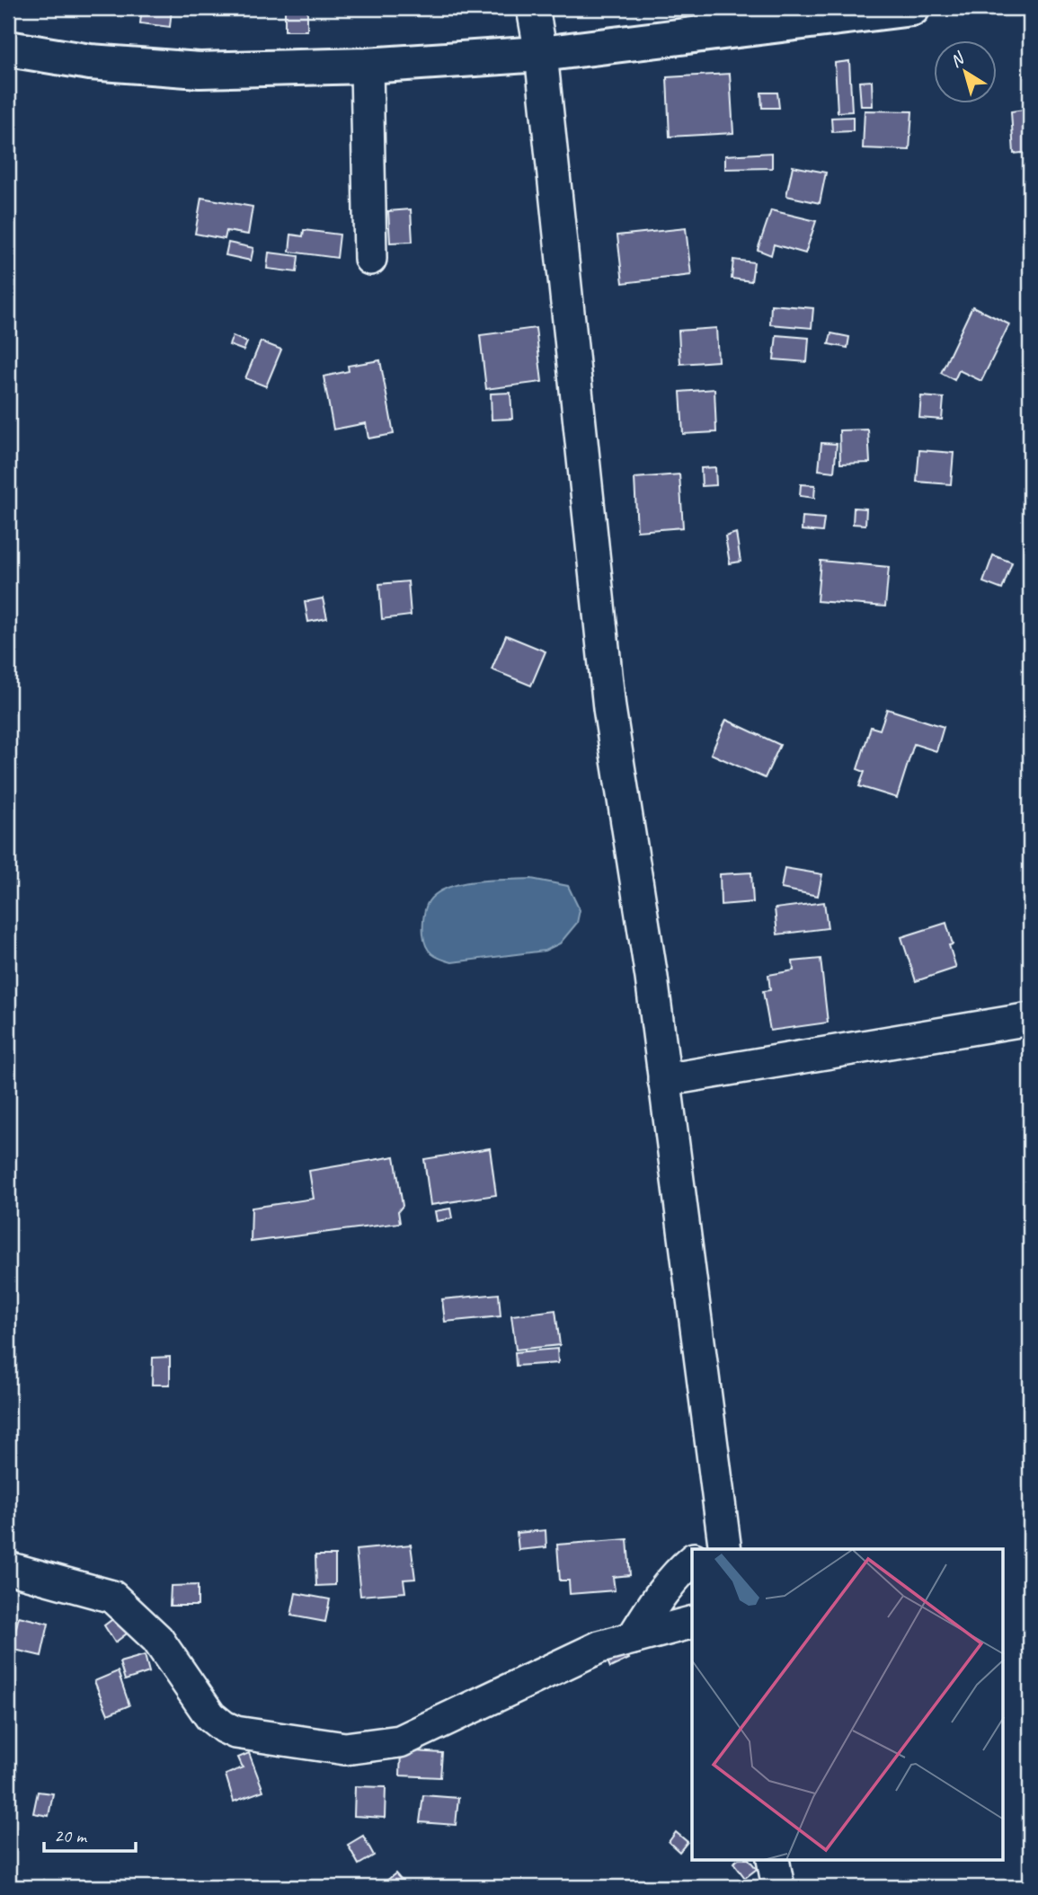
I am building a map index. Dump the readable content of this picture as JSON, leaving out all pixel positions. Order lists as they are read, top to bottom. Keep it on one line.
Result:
{"scale_bar":"20 m","north":"top left"}
